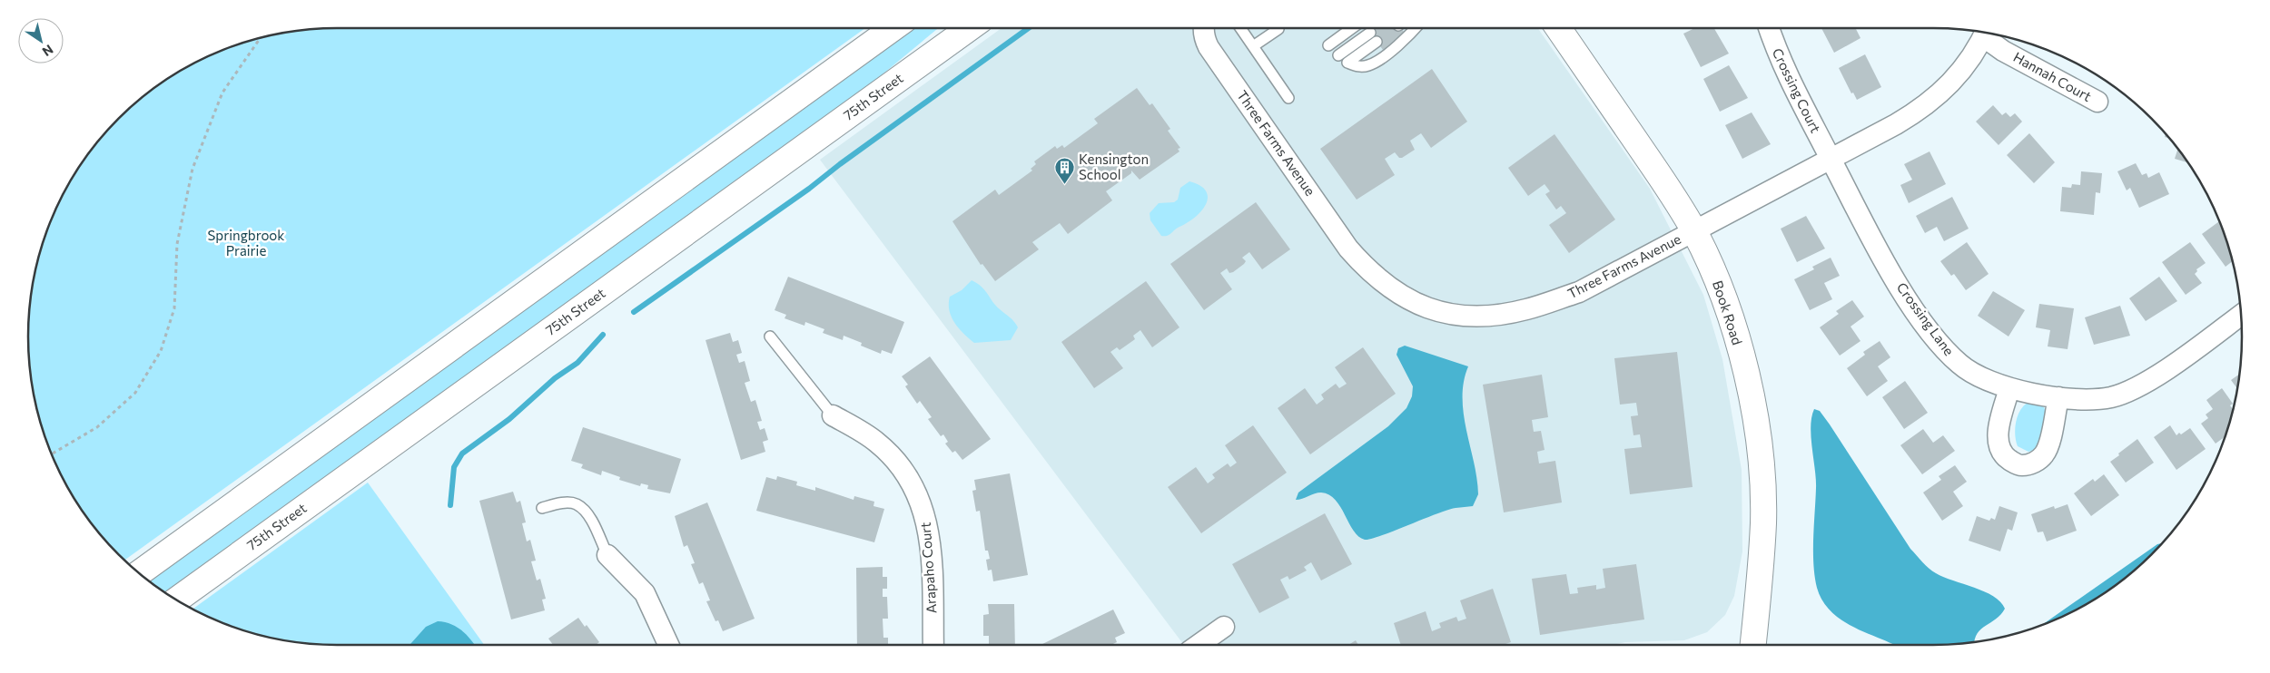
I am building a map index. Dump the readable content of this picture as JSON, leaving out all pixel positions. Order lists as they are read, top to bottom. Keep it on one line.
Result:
{"streets":{"main road":["75th Street","Book Road"],"street":["Hannah Court","Crossing Court","Three Farms Avenue","Crossing Lane","Arapaho Court"]},"crossings":[["Crossing Court","Three Farms Avenue"],["Crossing Court","Crossing Lane"],["Three Farms Avenue","Book Road"],["Three Farms Avenue","Crossing Lane"]],"parks":["Springbrook Prairie"],"places":{"building":["Kensington School"]},"north":"bottom right"}
